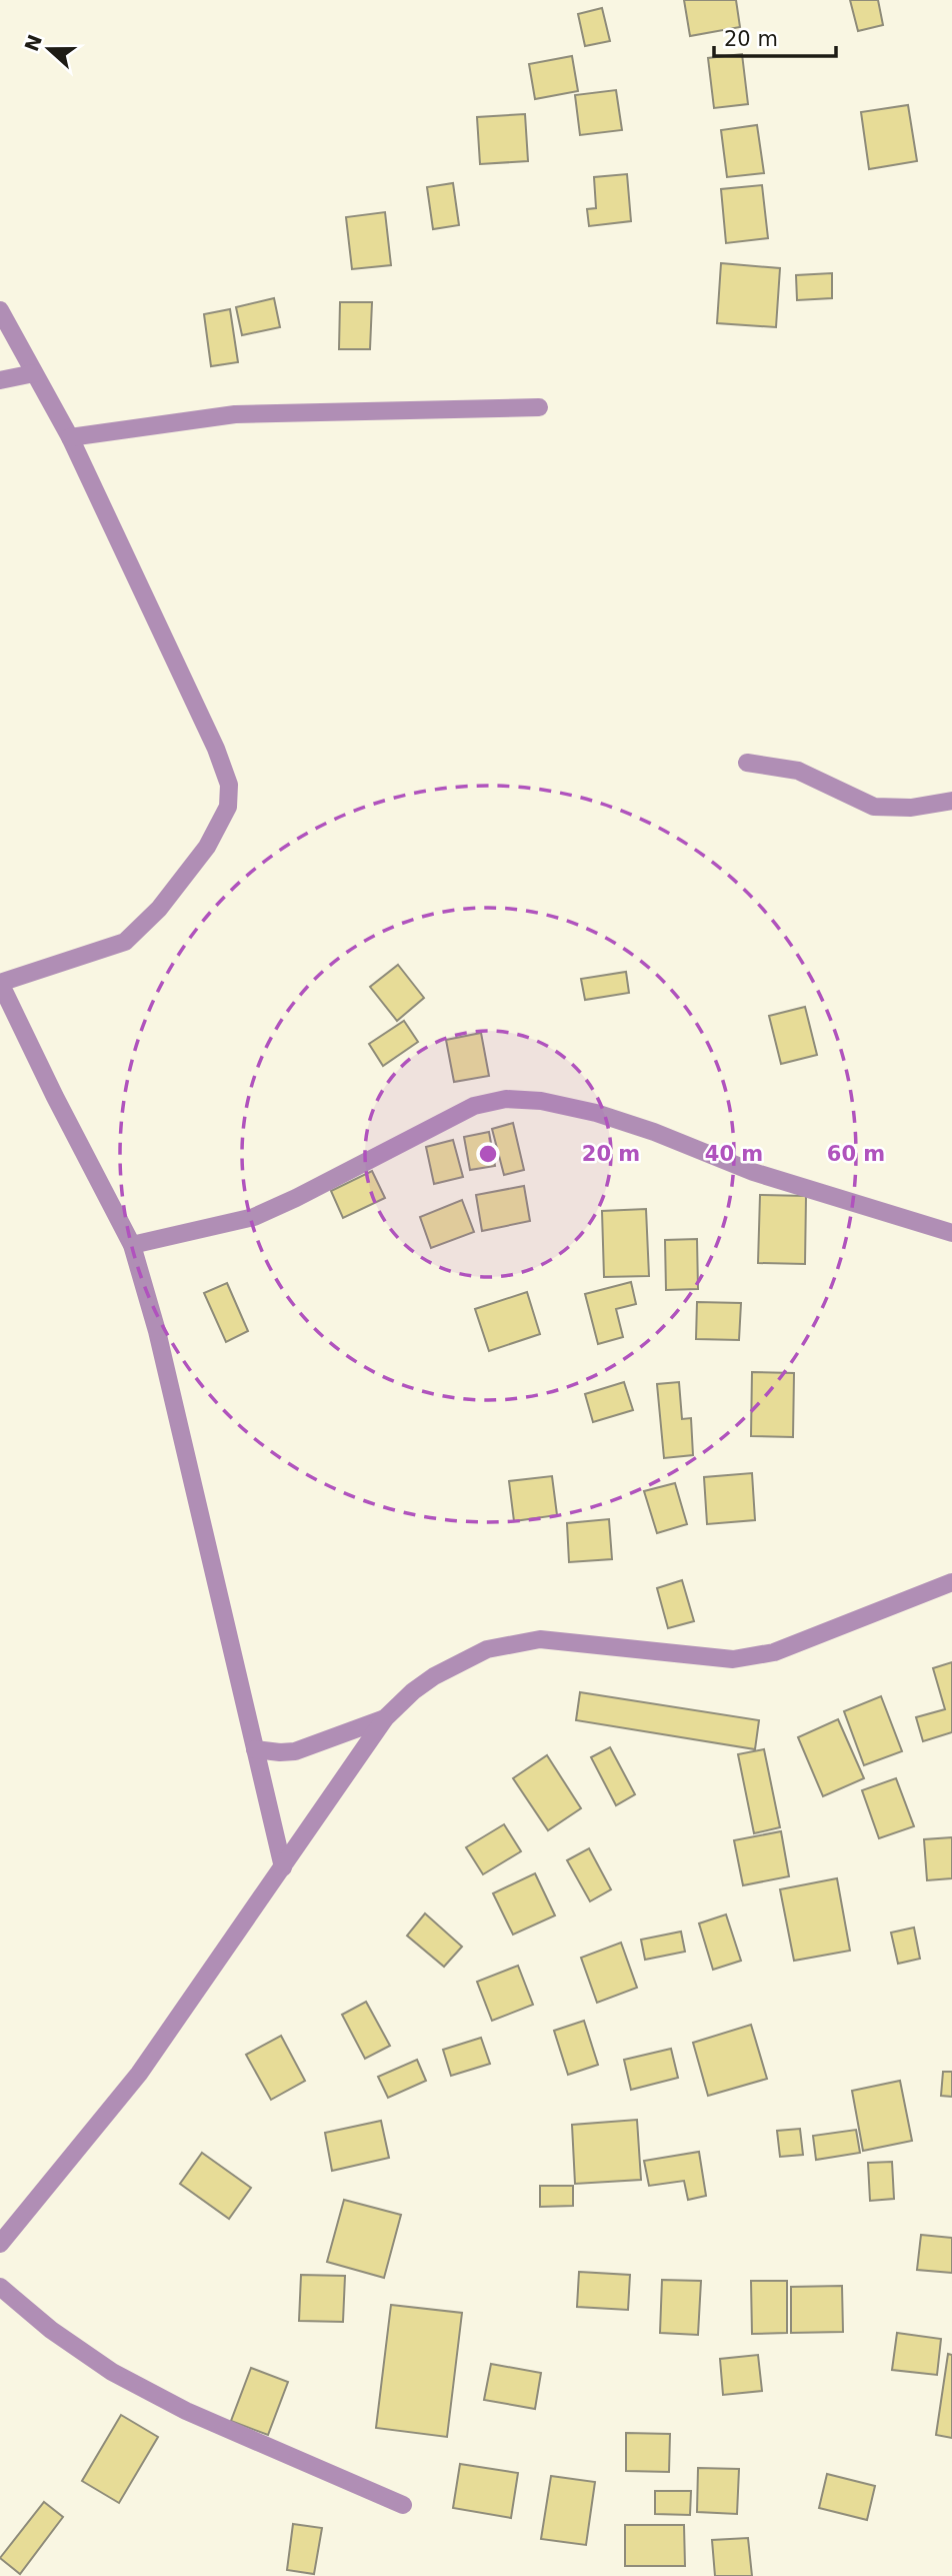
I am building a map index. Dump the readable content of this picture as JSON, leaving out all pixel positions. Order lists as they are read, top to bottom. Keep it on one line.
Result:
{"scale_bar":"20 m","north":"left","rings":["20 m","40 m","60 m"]}
